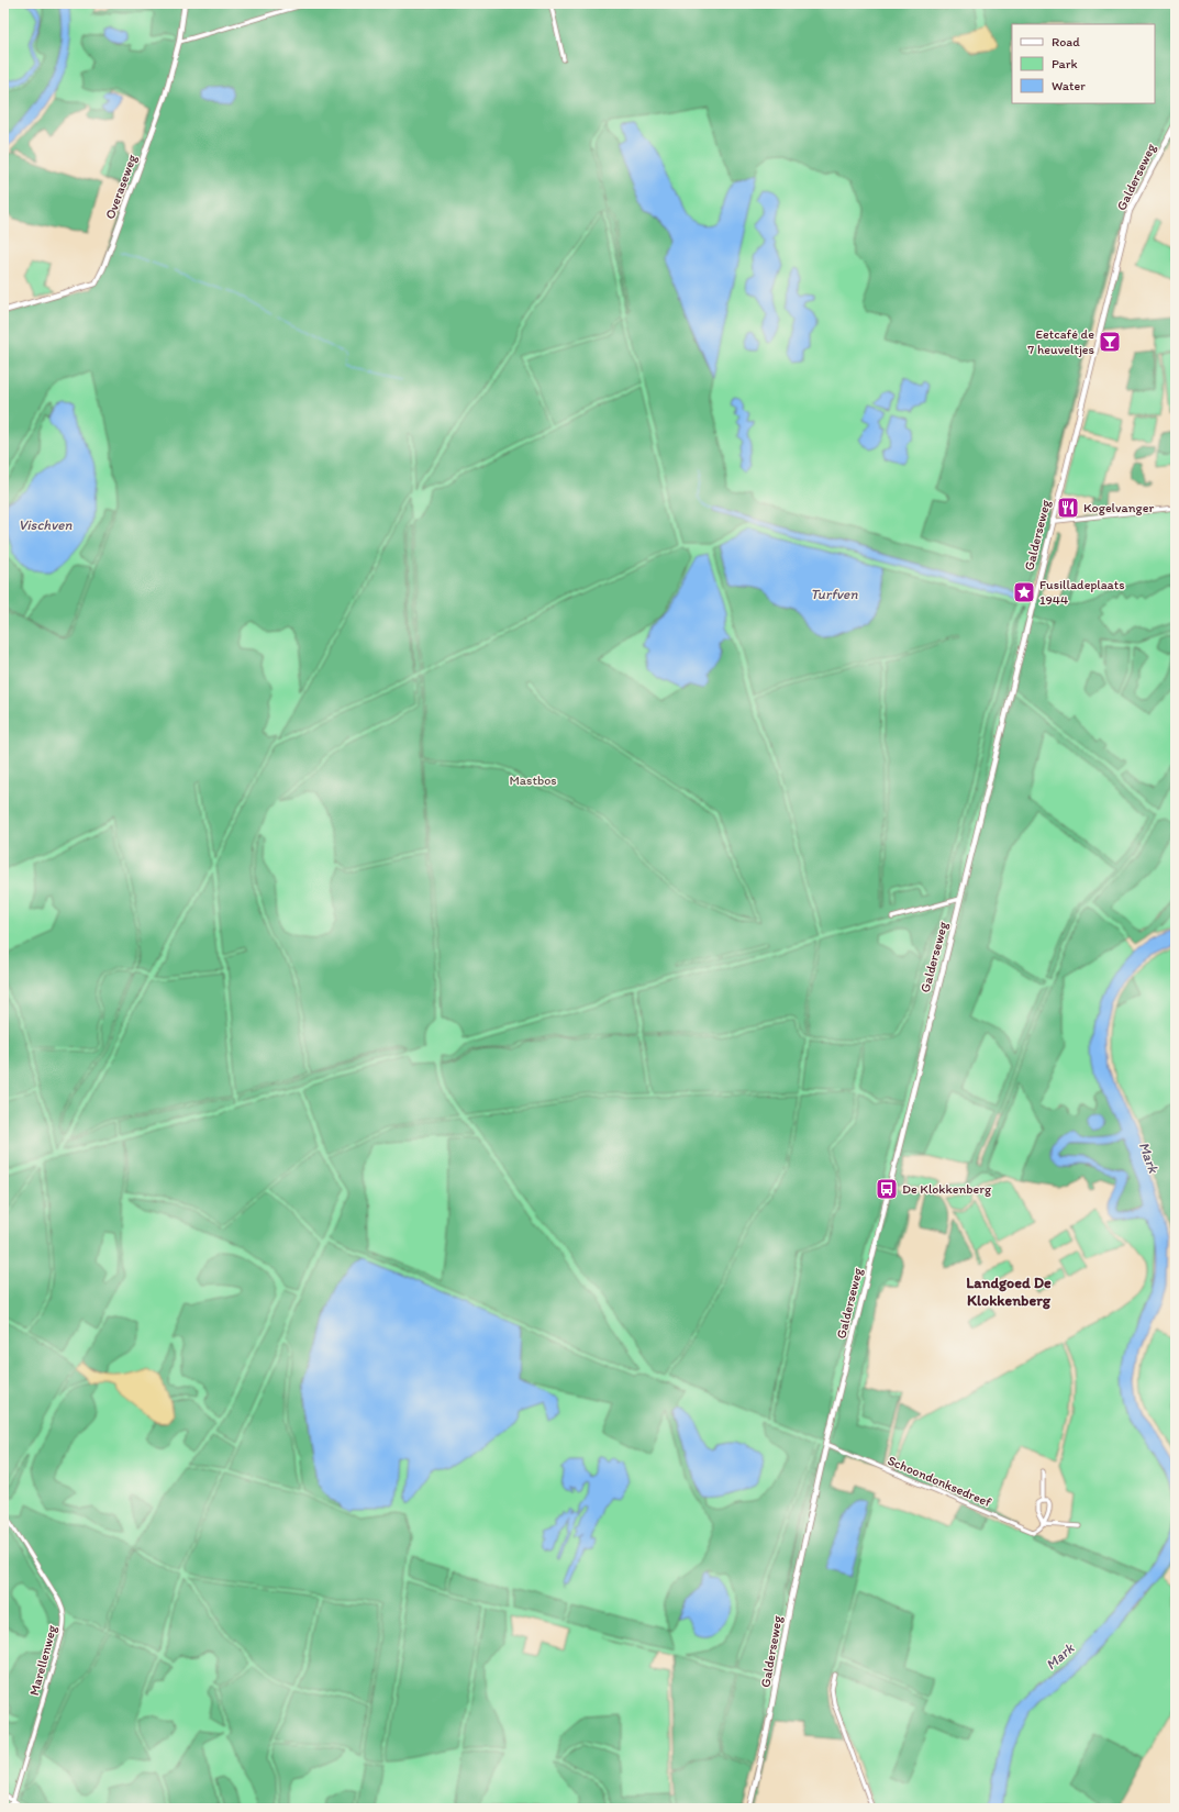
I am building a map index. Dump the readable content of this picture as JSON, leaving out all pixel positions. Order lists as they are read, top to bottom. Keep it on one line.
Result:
{"streets":{"street":["Galderseweg","Overaseweg","Schoondonksedreef","Marellenweg"]},"crossings":[["Galderseweg","Schoondonksedreef"]],"districts":["Landgoed De Klokkenberg"],"water":["Vischven","Turfven","Mark"],"parks":["Mastbos"],"places":{"bar":["Eetcafé de 7 heuveltjes"],"restaurant":["Kogelvanger"],"place":["Fusilladeplaats 1944"],"bus stop":["De Klokkenberg"]},"legend":["Road","Park","Water"]}
